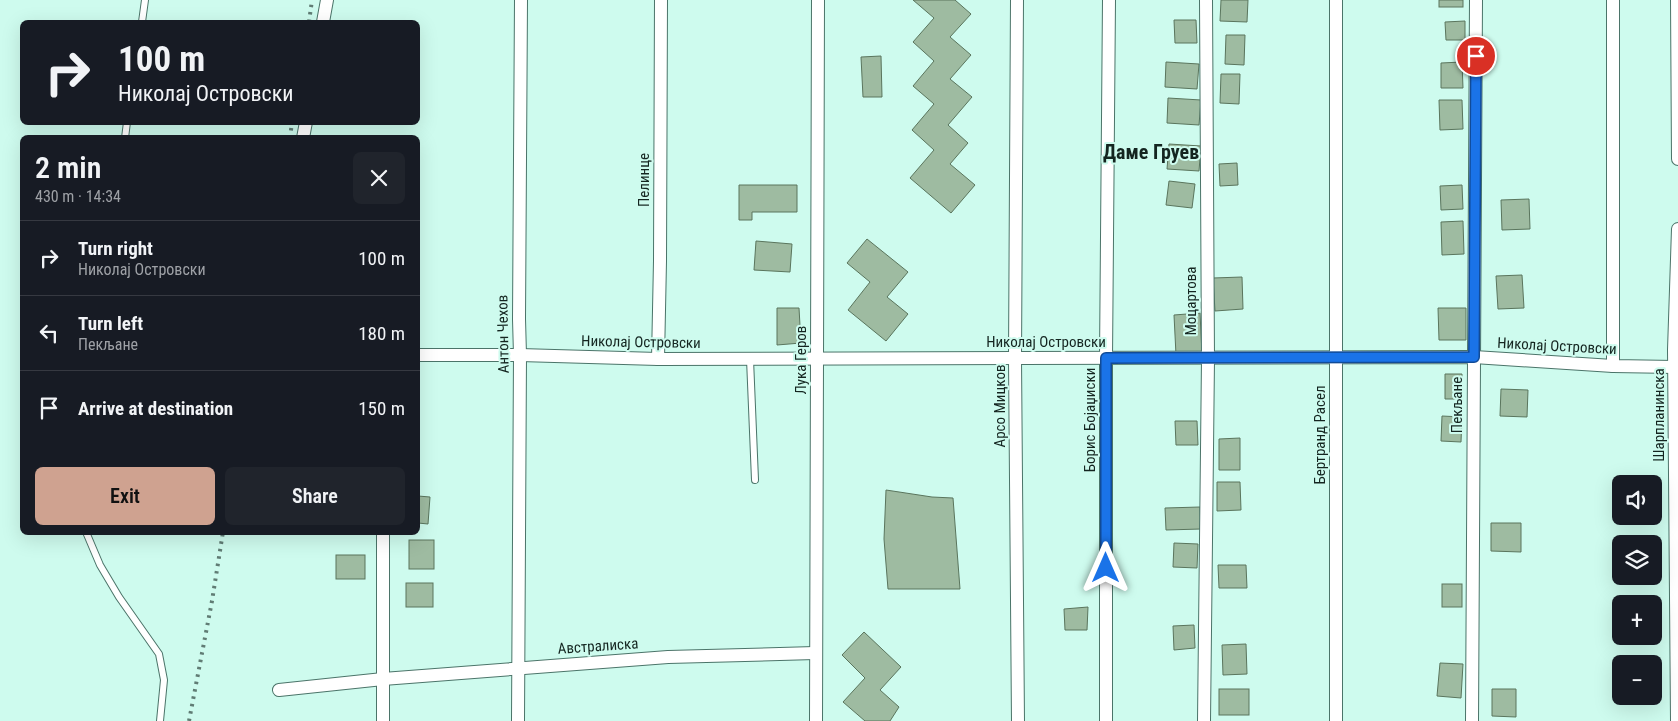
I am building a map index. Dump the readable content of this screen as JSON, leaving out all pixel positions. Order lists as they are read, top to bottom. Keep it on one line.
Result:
{"streets":{"street":["Пелинце","Моцартова","Антон Чехов","Николај Островски","Лука Геров","Пекљане","Арсо Мицков","Шарпланинска","Борис Бојаџиски","Бертранд Расел","Австралиска"]},"crossings":[["Пелинце","Николај Островски"],["Моцартова","Николај Островски"],["Антон Чехов","Николај Островски"],["Антон Чехов","Австралиска"],["Николај Островски","Лука Геров"],["Николај Островски","Пекљане"],["Николај Островски","Арсо Мицков"],["Николај Островски","Шарпланинска"],["Николај Островски","Борис Бојаџиски"],["Николај Островски","Бертранд Расел"],["Лука Геров","Австралиска"]],"districts":["Даме Груев"],"page":{"turn":["100 m","Николај Островски"],"heading":["2 min","430 m · 14:34"],"list":[{"name":"Turn right","note":"Николај Островски","value":"100 m"},{"name":"Turn left","note":"Пекљане","value":"180 m"},{"name":"Arrive at destination","value":"150 m"}],"buttons":["Exit","Share"],"map_buttons":["+","−"]}}
